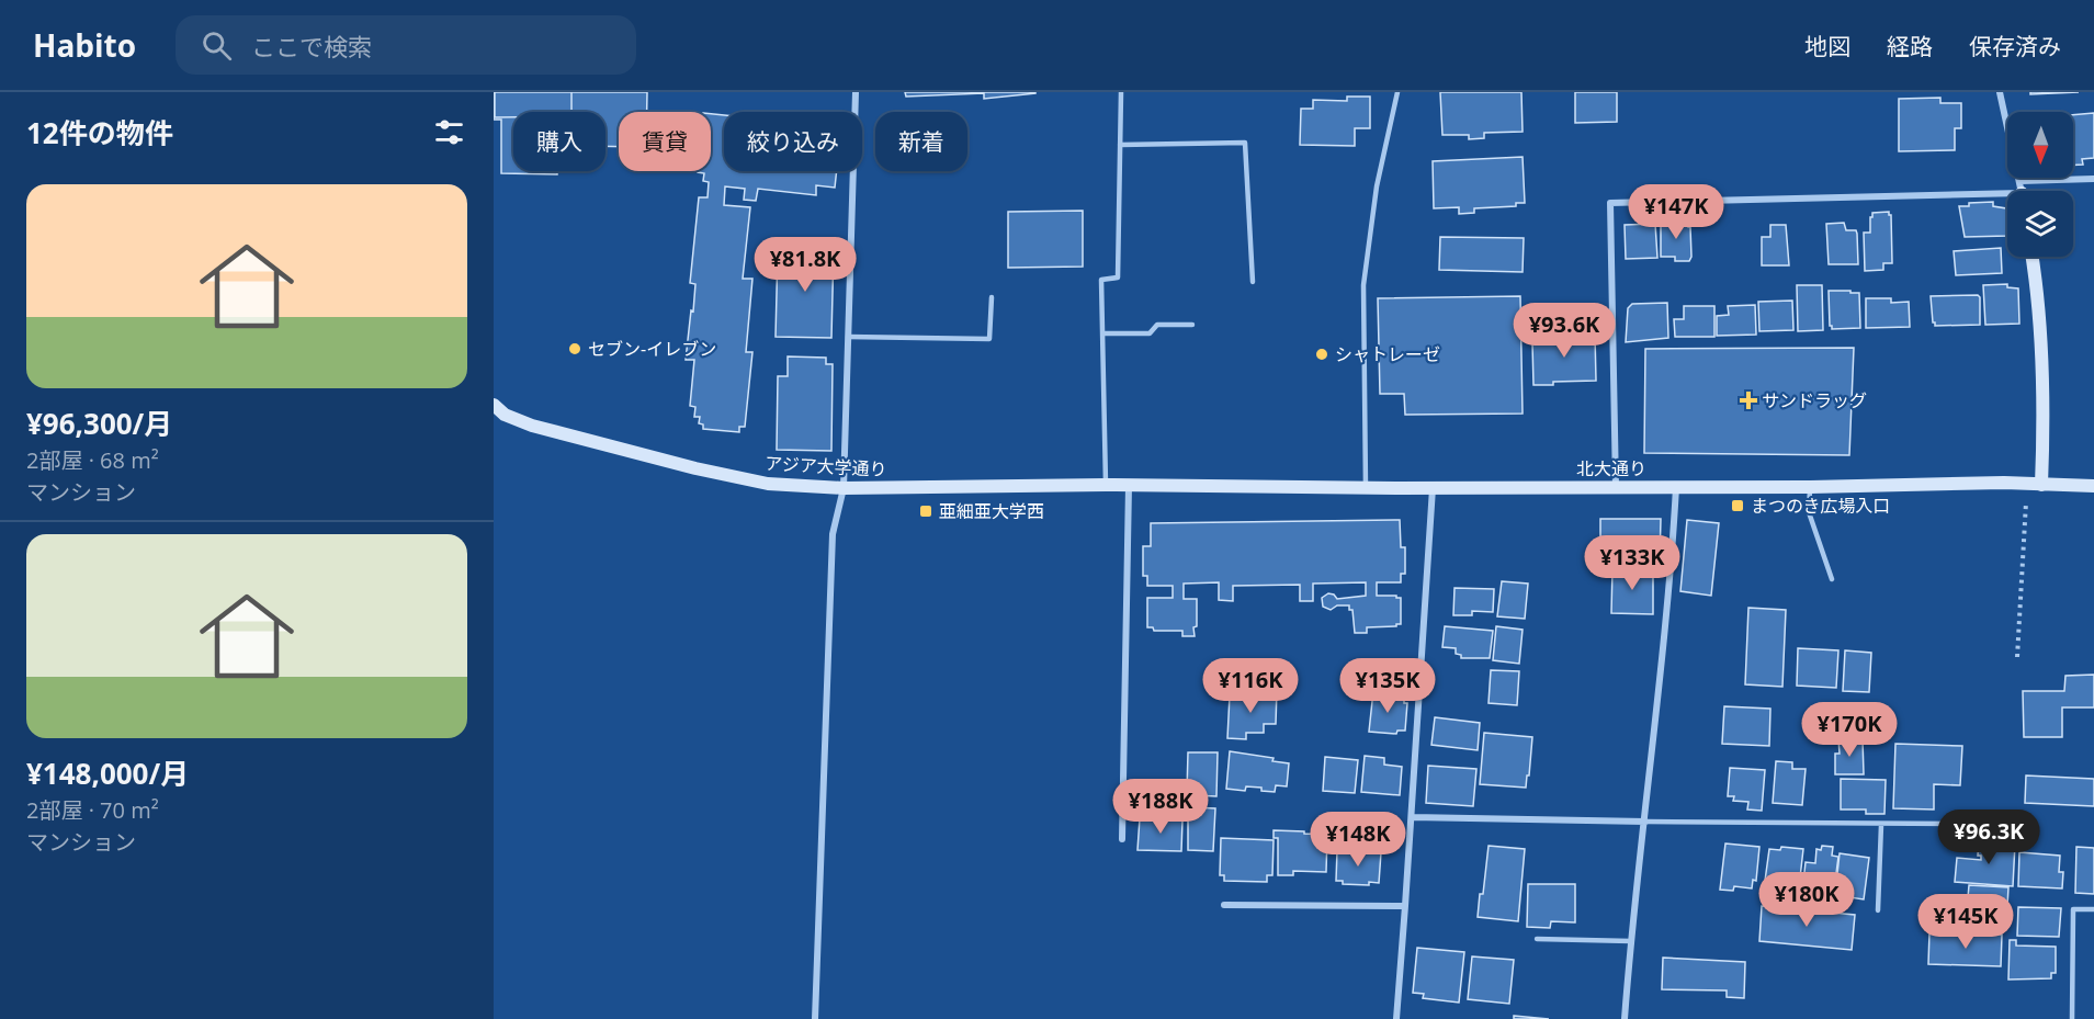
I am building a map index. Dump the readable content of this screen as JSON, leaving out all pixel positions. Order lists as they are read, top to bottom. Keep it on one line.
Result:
{"streets":{"street":["アジア大学通り","北大通り"]},"crossings":[["アジア大学通り","北大通り"]],"places":{"other":["セブン-イレブン","シャトレーゼ"],"health":["サンドラッグ"],"transit":["まつのき広場入口","亜細亜大学西"]},"north":"bottom","page":{"header":"Habito","search":"ここで検索","nav":["地図","経路","保存済み"],"heading":"12件の物件","chip":["購入","賃貸","絞り込み","新着"],"list":[{"name":"¥96,300/月","note":"2部屋 · 68 m² · マンション"},{"name":"¥148,000/月","note":"2部屋 · 70 m² · マンション"}],"price":["¥147K","¥81.8K","¥93.6K","¥133K","¥116K","¥135K","¥170K","¥188K","¥96.3K","¥148K","¥180K","¥145K"]}}
